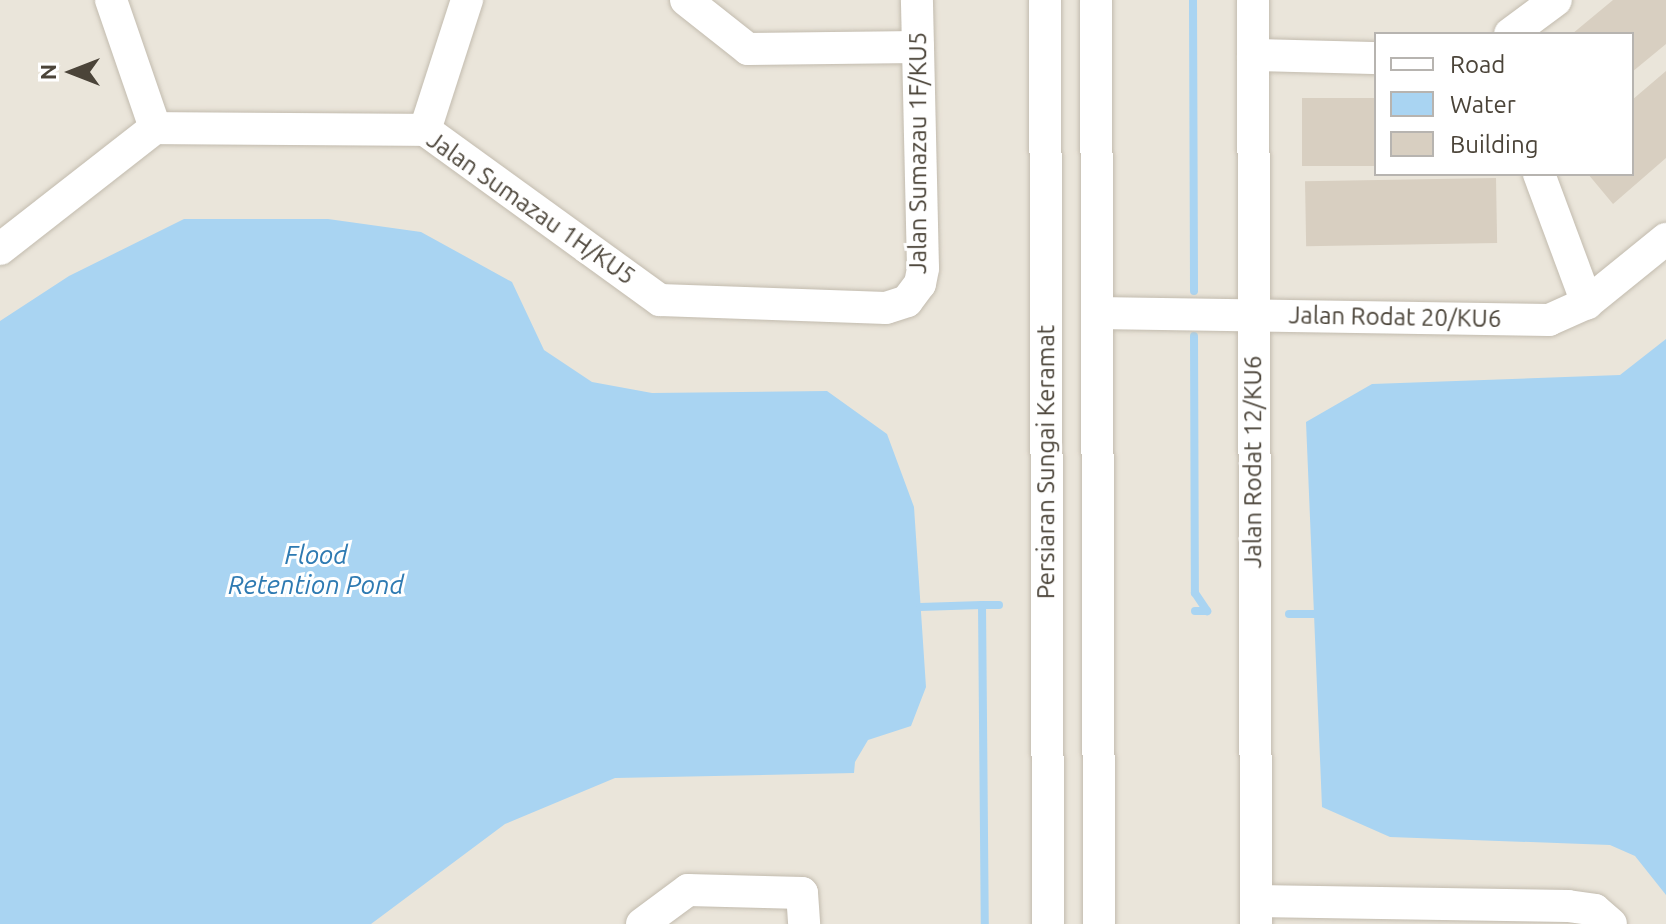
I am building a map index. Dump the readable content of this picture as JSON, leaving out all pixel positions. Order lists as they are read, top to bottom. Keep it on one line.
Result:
{"streets":{"street":["Jalan Sumazau 1F/KU5","Jalan Sumazau 1H/KU5","Jalan Rodat 20/KU6","Persiaran Sungai Keramat","Jalan Rodat 12/KU6"]},"crossings":[["Jalan Sumazau 1F/KU5","Jalan Sumazau 1H/KU5"],["Jalan Rodat 20/KU6","Jalan Rodat 12/KU6"]],"water":["Flood Retention Pond"],"legend":["Road","Water","Building"],"north":"left"}
